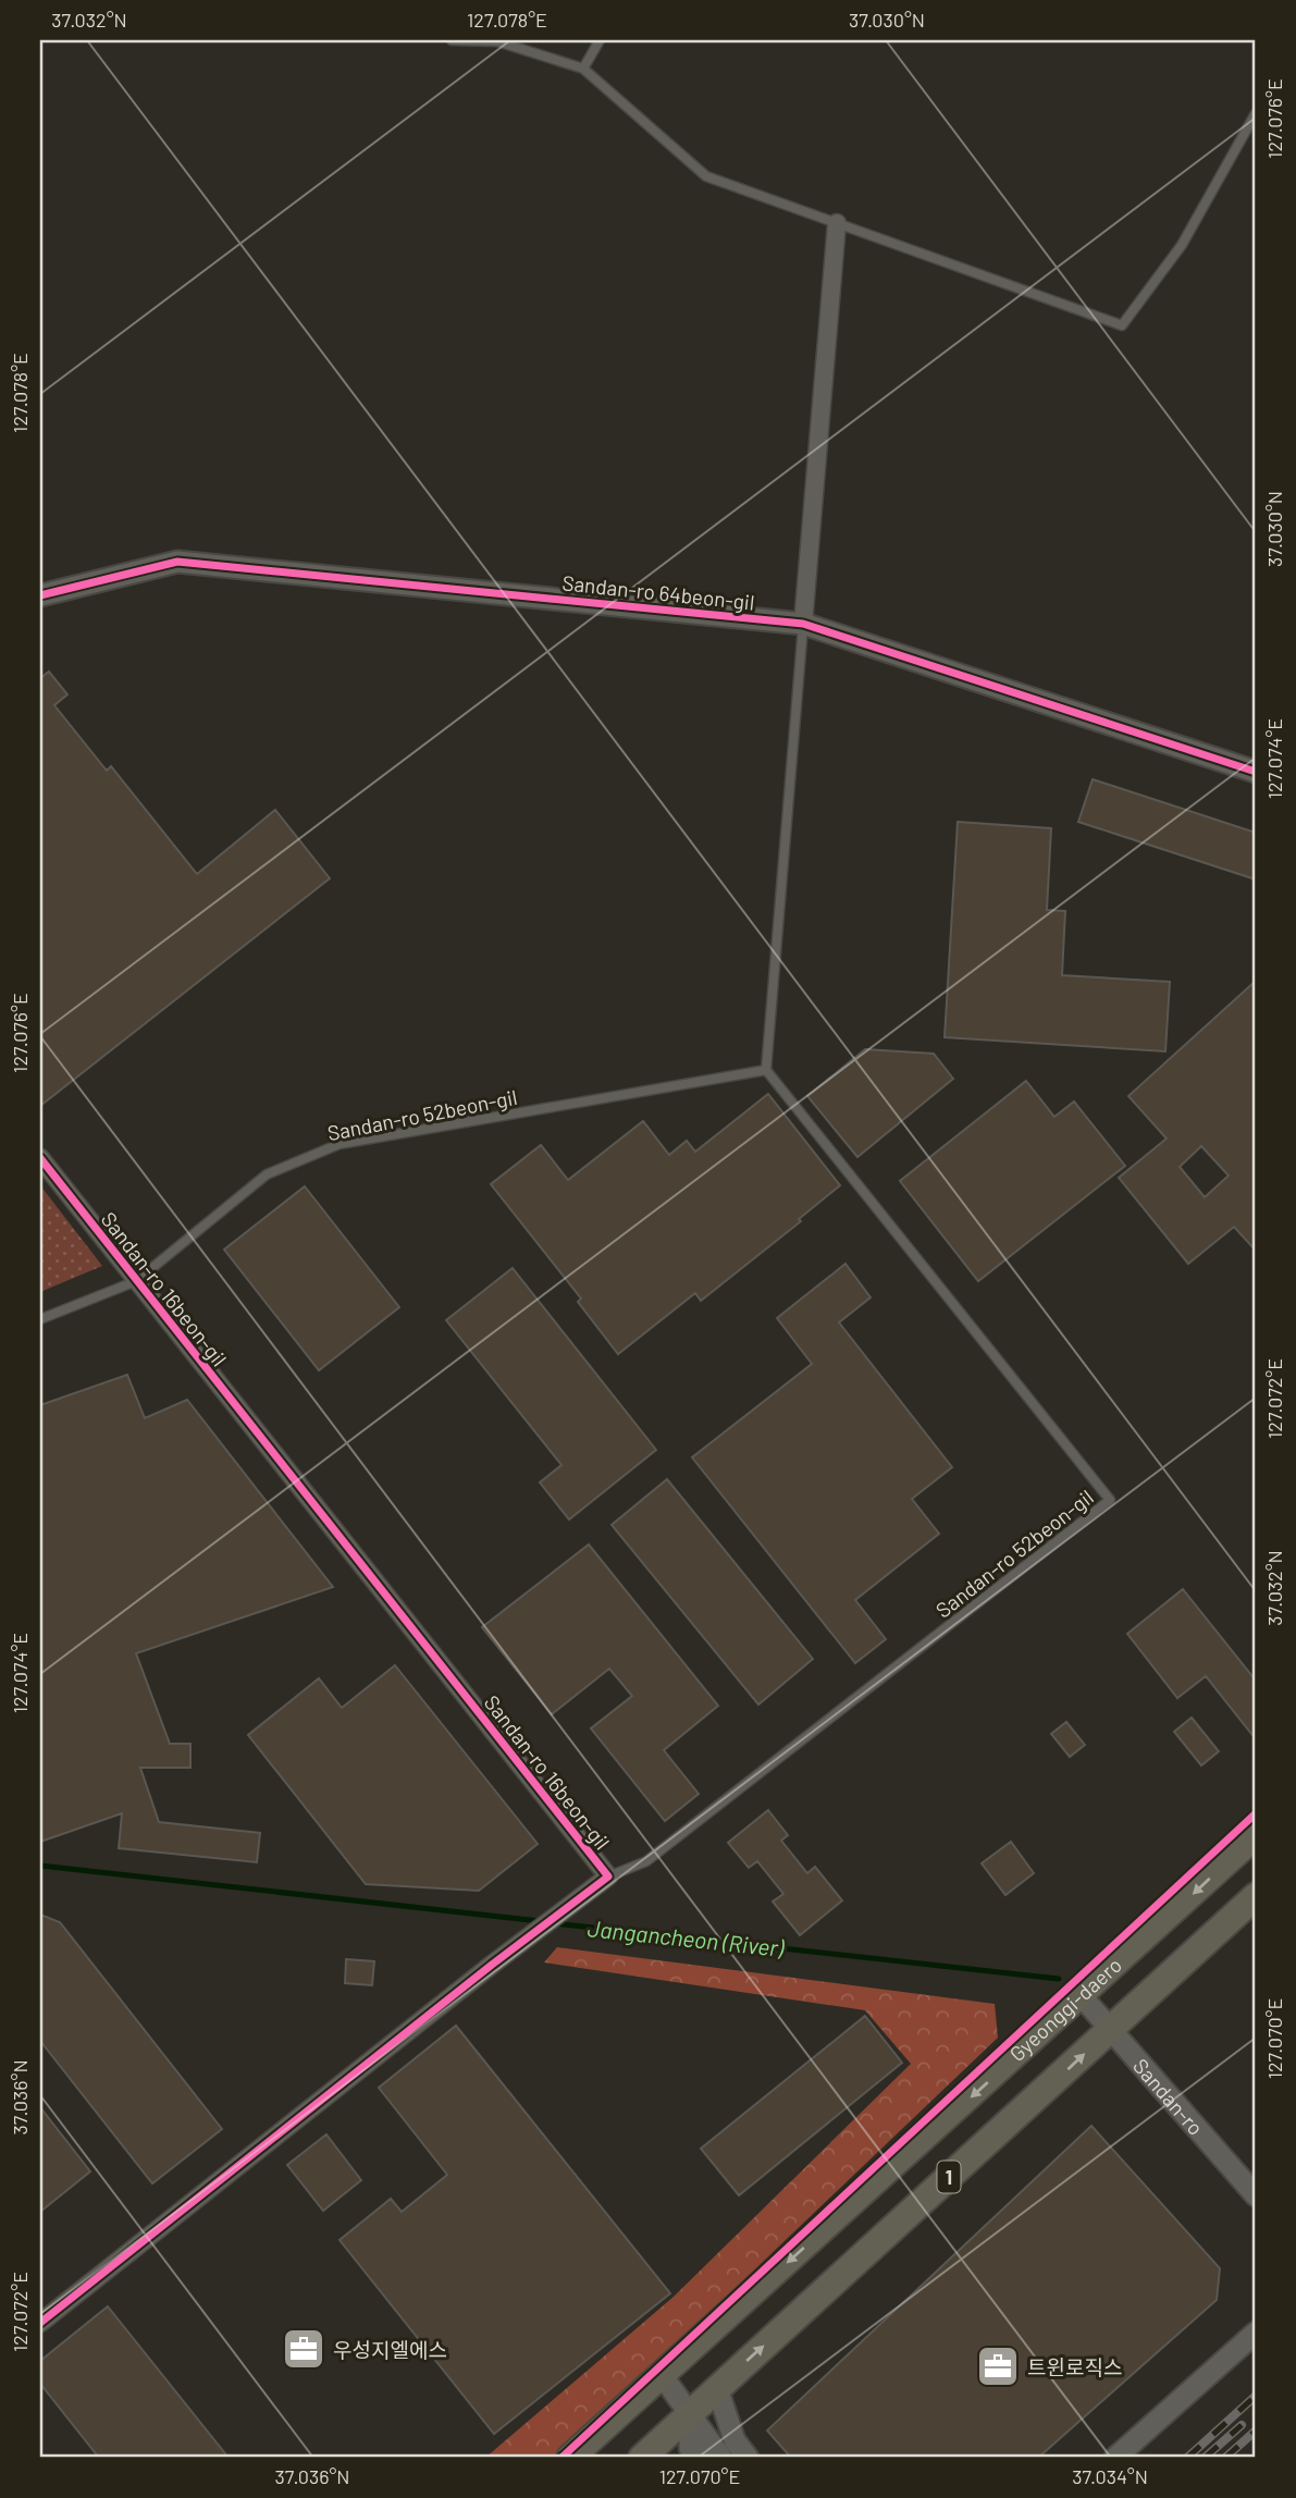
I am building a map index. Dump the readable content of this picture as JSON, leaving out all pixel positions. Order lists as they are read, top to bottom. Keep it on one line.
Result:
{"streets":{"main road":["Gyeonggi-daero","1"],"street":["Sandan-ro 64beon-gil","Sandan-ro 16beon-gil","Sandan-ro"],"lane":["Sandan-ro 52beon-gil"]},"crossings":[["Sandan-ro 52beon-gil","Sandan-ro 16beon-gil"],["Gyeonggi-daero","Sandan-ro"]],"water":["Jangancheon (River)"],"places":{"office":["우성지엘에스","트윈로직스"]},"coordinates":["37.032°N","127.078°E","37.030°N","127.076°E","127.074°E","127.072°E","127.070°E","37.036°N","37.034°N"]}
